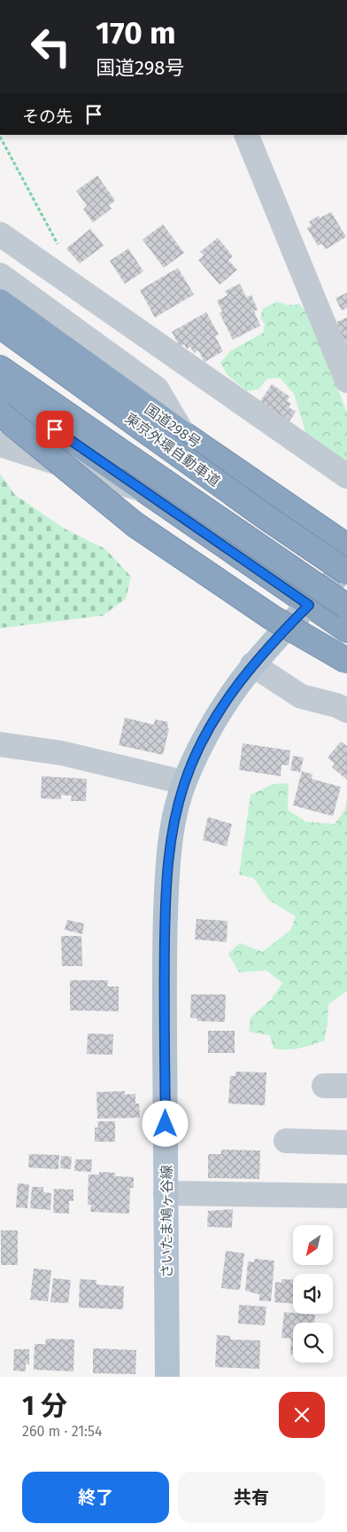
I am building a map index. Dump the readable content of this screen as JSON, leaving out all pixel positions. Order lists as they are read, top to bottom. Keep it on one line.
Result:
{"streets":{"highway":["国道298号","東京外環自動車道"],"main road":["さいたま鳩ヶ谷線"]},"north":"bottom left","page":{"turn":["170 m","国道298号"],"then":"その先","heading":["1 分","260 m · 21:54"],"buttons":["終了","共有"]}}
